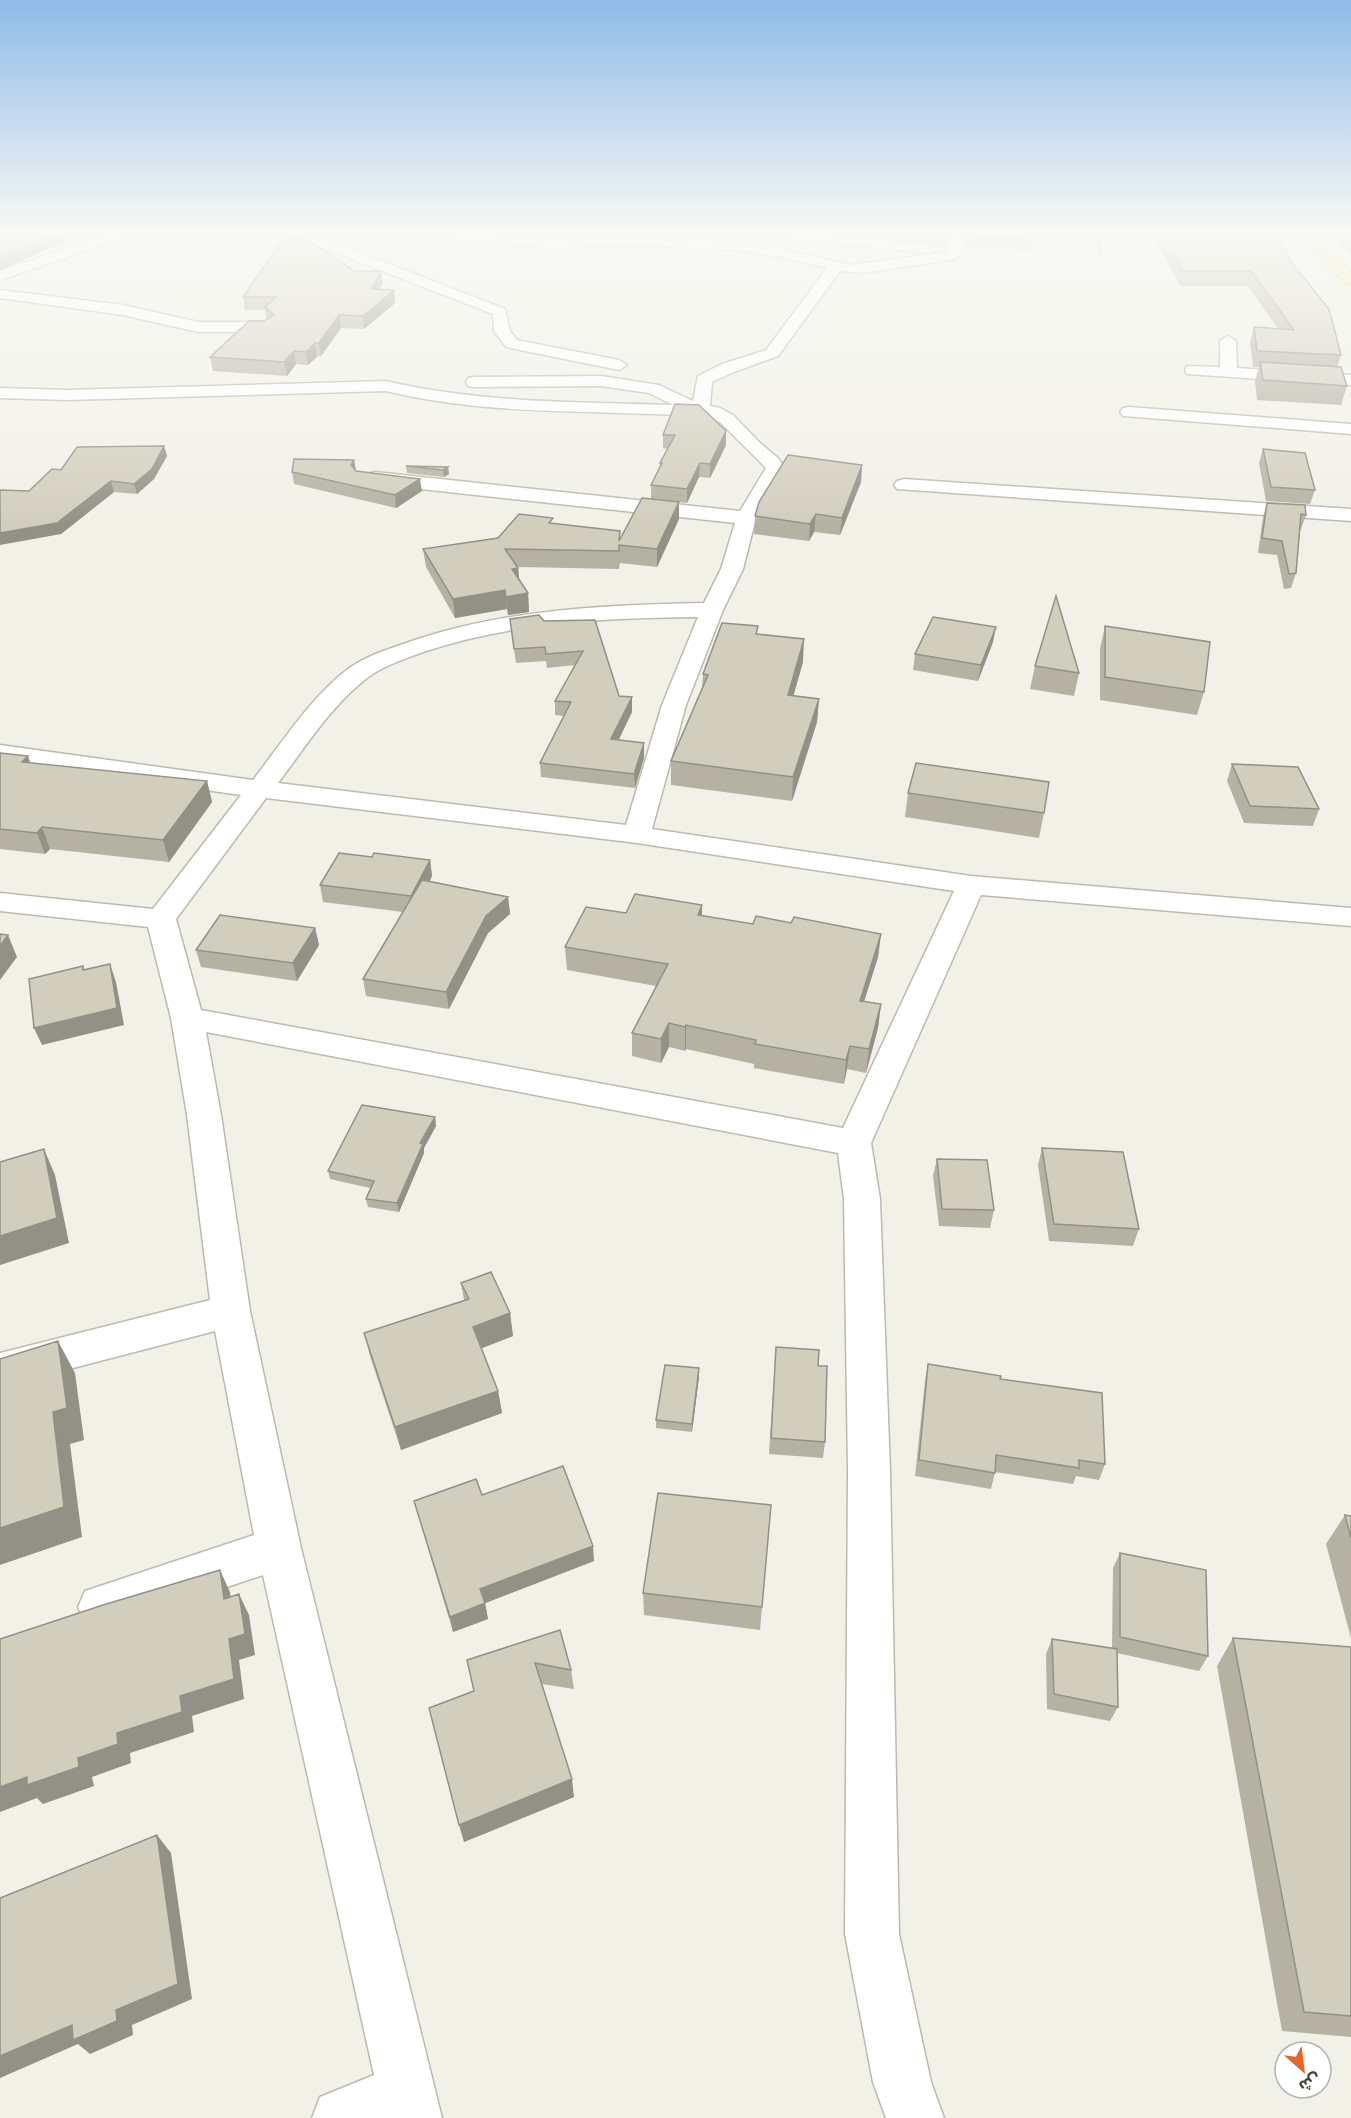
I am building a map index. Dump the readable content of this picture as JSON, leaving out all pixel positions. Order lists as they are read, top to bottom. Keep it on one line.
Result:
{"north":"bottom right"}
